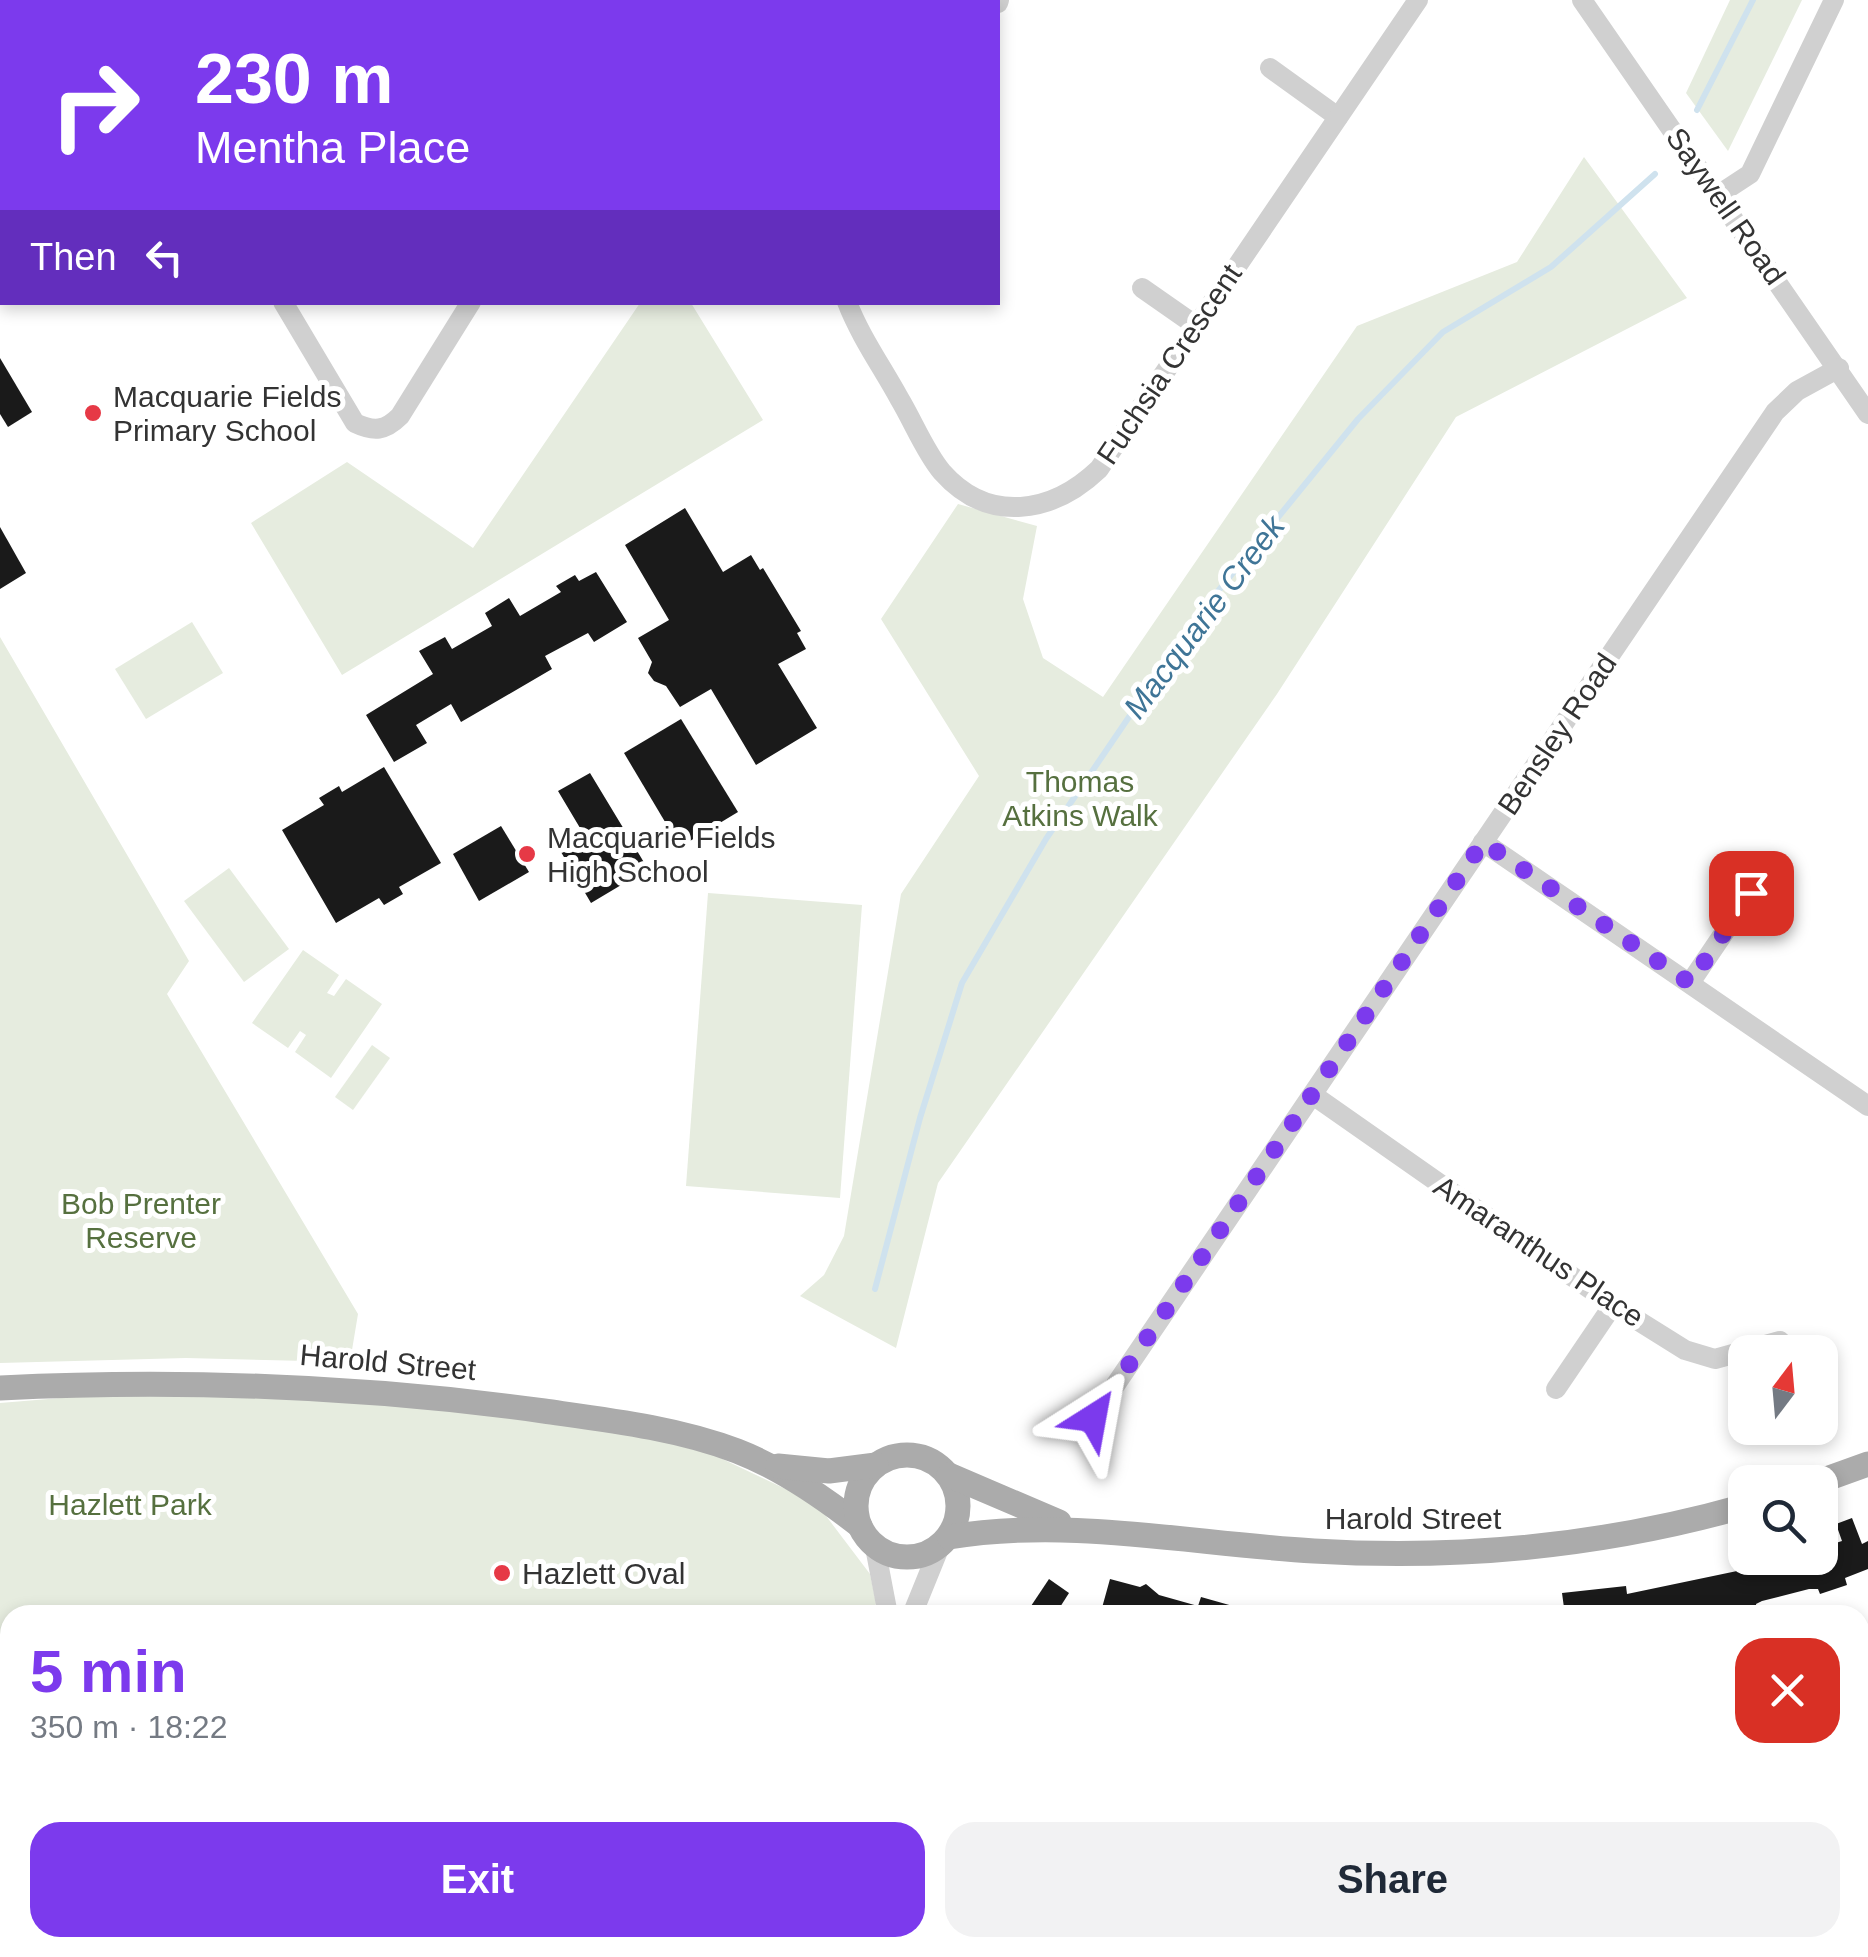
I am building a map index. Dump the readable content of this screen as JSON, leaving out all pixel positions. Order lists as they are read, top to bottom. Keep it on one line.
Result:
{"streets":{"main road":["Harold Street"],"street":["Saywell Road","Fuchsia Crescent","Bensley Road","Amaranthus Place"]},"crossings":[["Saywell Road","Bensley Road"],["Bensley Road","Amaranthus Place"]],"water":["Macquarie Creek"],"parks":["Thomas Atkins Walk","Bob Prenter Reserve","Hazlett Park"],"places":["Macquarie Fields Primary School","Macquarie Fields High School","Hazlett Oval"],"north":"top","page":{"turn":["230 m","Mentha Place"],"then":"Then","heading":["5 min","350 m · 18:22"],"buttons":["Exit","Share"]}}
